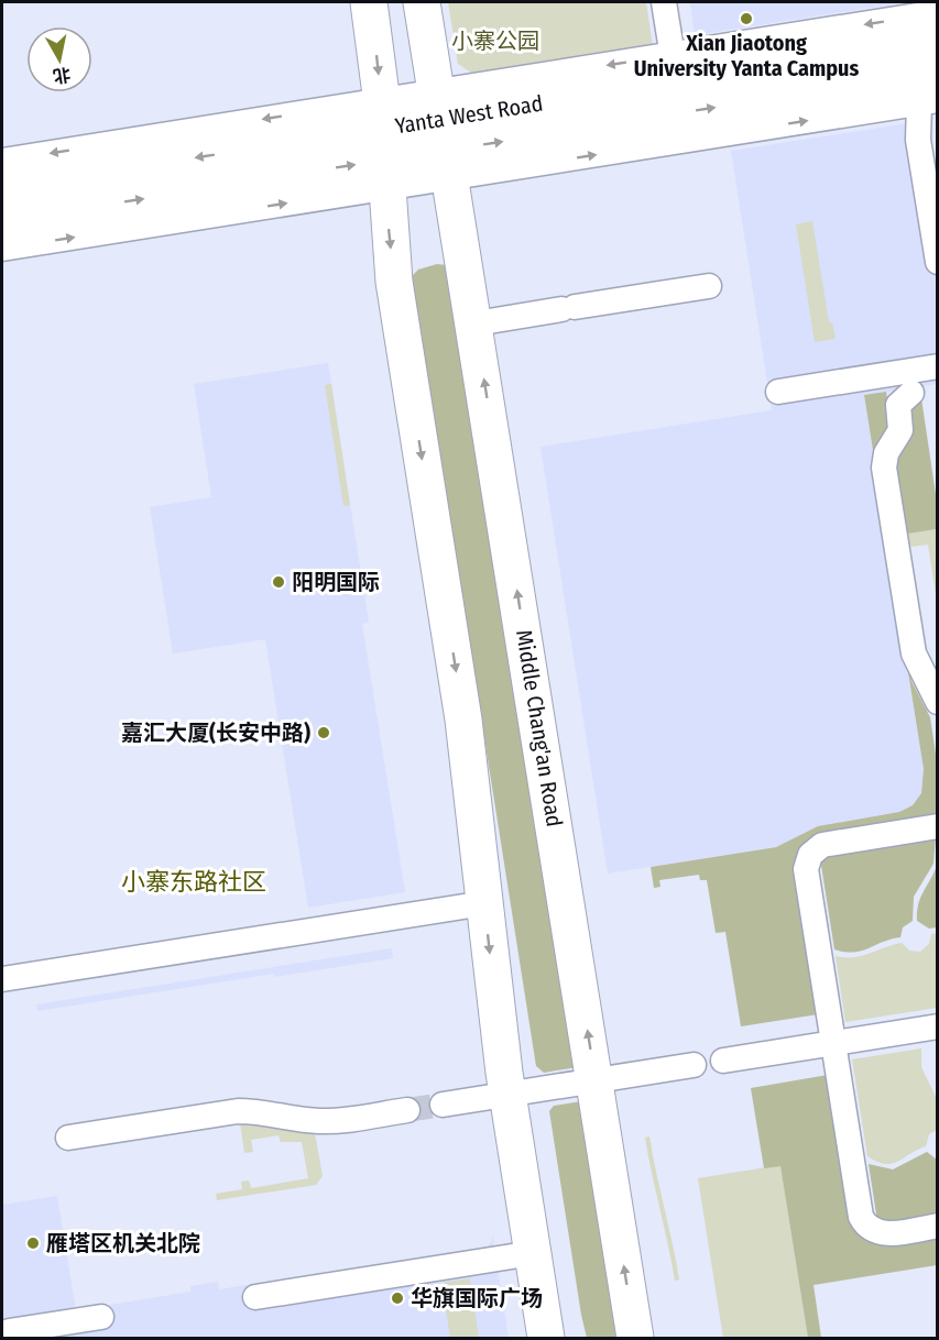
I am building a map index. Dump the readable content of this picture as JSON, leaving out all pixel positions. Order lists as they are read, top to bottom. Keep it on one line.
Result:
{"streets":{"main road":["Yanta West Road","Middle Chang'an Road"]},"crossings":[["Yanta West Road","Middle Chang'an Road"]],"districts":["小寨东路社区"],"parks":["小寨公园"],"places":["Xian Jiaotong University Yanta Campus","阳明国际","嘉汇大厦(长安中路)","雁塔区机关北院","华旗国际广场"],"north":"bottom"}
